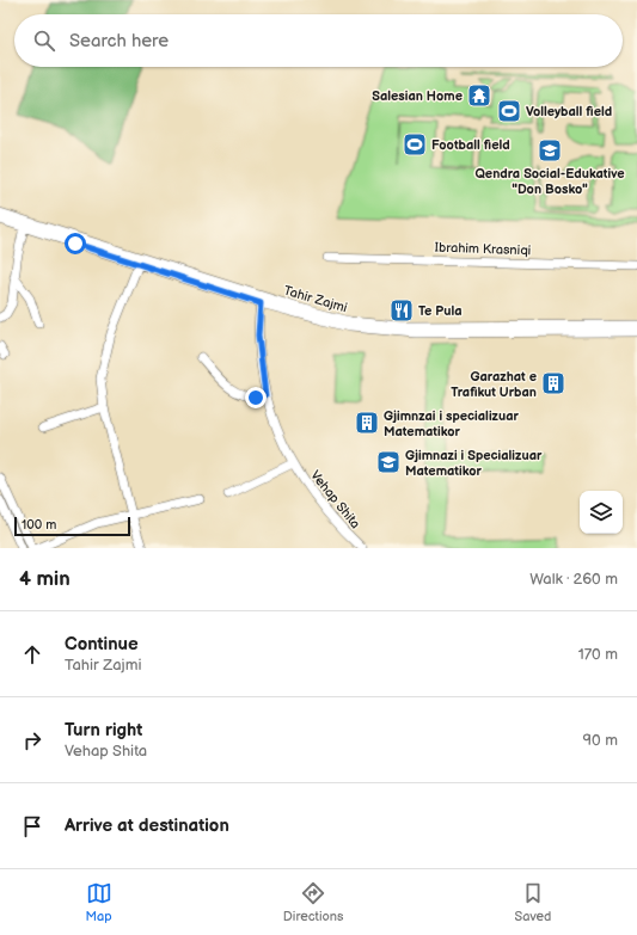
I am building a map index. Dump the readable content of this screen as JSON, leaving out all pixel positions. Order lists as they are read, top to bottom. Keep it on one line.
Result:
{"streets":{"street":["Ibrahim Krasniqi","Tahir Zajmi","Vehap Shita"]},"crossings":[["Tahir Zajmi","Vehap Shita"]],"places":{"temple":["Salesian Home"],"sports":["Volleyball field","Football field"],"school or university":["Qendra Social-Edukative \"Don Bosko\"","Gjimnazi i Specializuar Matematikor"],"restaurant":["Te Pula"],"building":["Garazhat e Trafikut Urban","Gjimnzai i specializuar Matematikor"]},"scale_bar":"100 m","page":{"search":"Search here","scale":"100 m","heading":["4 min","Walk · 260 m"],"list":[["Continue","Tahir Zajmi","170 m"],["Turn right","Vehap Shita","90 m"],"Arrive at destination"],"nav":["Map","Directions","Saved"]}}
